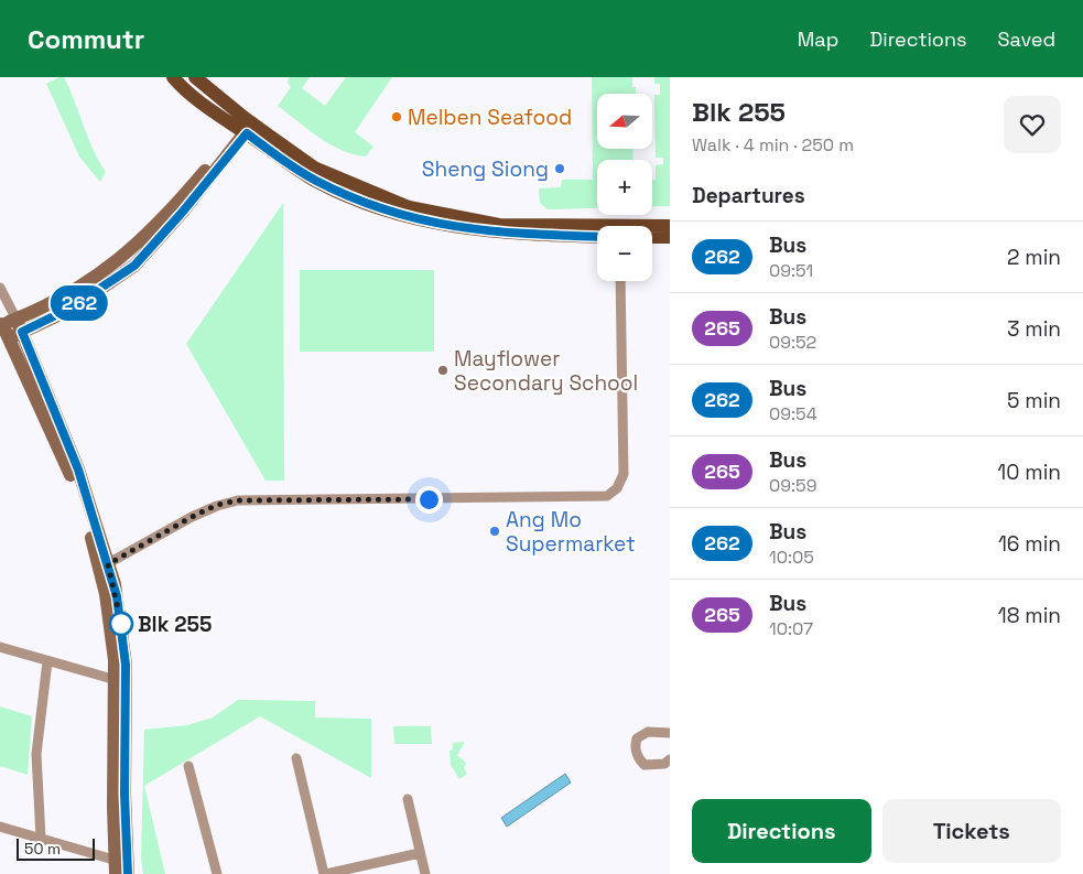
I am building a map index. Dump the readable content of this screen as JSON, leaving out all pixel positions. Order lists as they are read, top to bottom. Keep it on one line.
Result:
{"places":["Melben Seafood","Sheng Siong","Mayflower Secondary School","Ang Mo Supermarket","Blk 255"],"lines":["bus line 262"],"scale_bar":"50 m","north":"left","page":{"header":"Commutr","nav":["Map","Directions","Saved"],"on_map":"262","heading":[["Blk 255","Walk · 4 min · 250 m"],"Departures"],"map_buttons":["+","−"],"list":[{"mark":"262","name":"Bus","note":"09:51","value":"2 min"},{"mark":"265","name":"Bus","note":"09:52","value":"3 min"},{"mark":"262","name":"Bus","note":"09:54","value":"5 min"},{"mark":"265","name":"Bus","note":"09:59","value":"10 min"},{"mark":"262","name":"Bus","note":"10:05","value":"16 min"},{"mark":"265","name":"Bus","note":"10:07","value":"18 min"}],"buttons":["Directions","Tickets"],"scale":"50 m"}}
